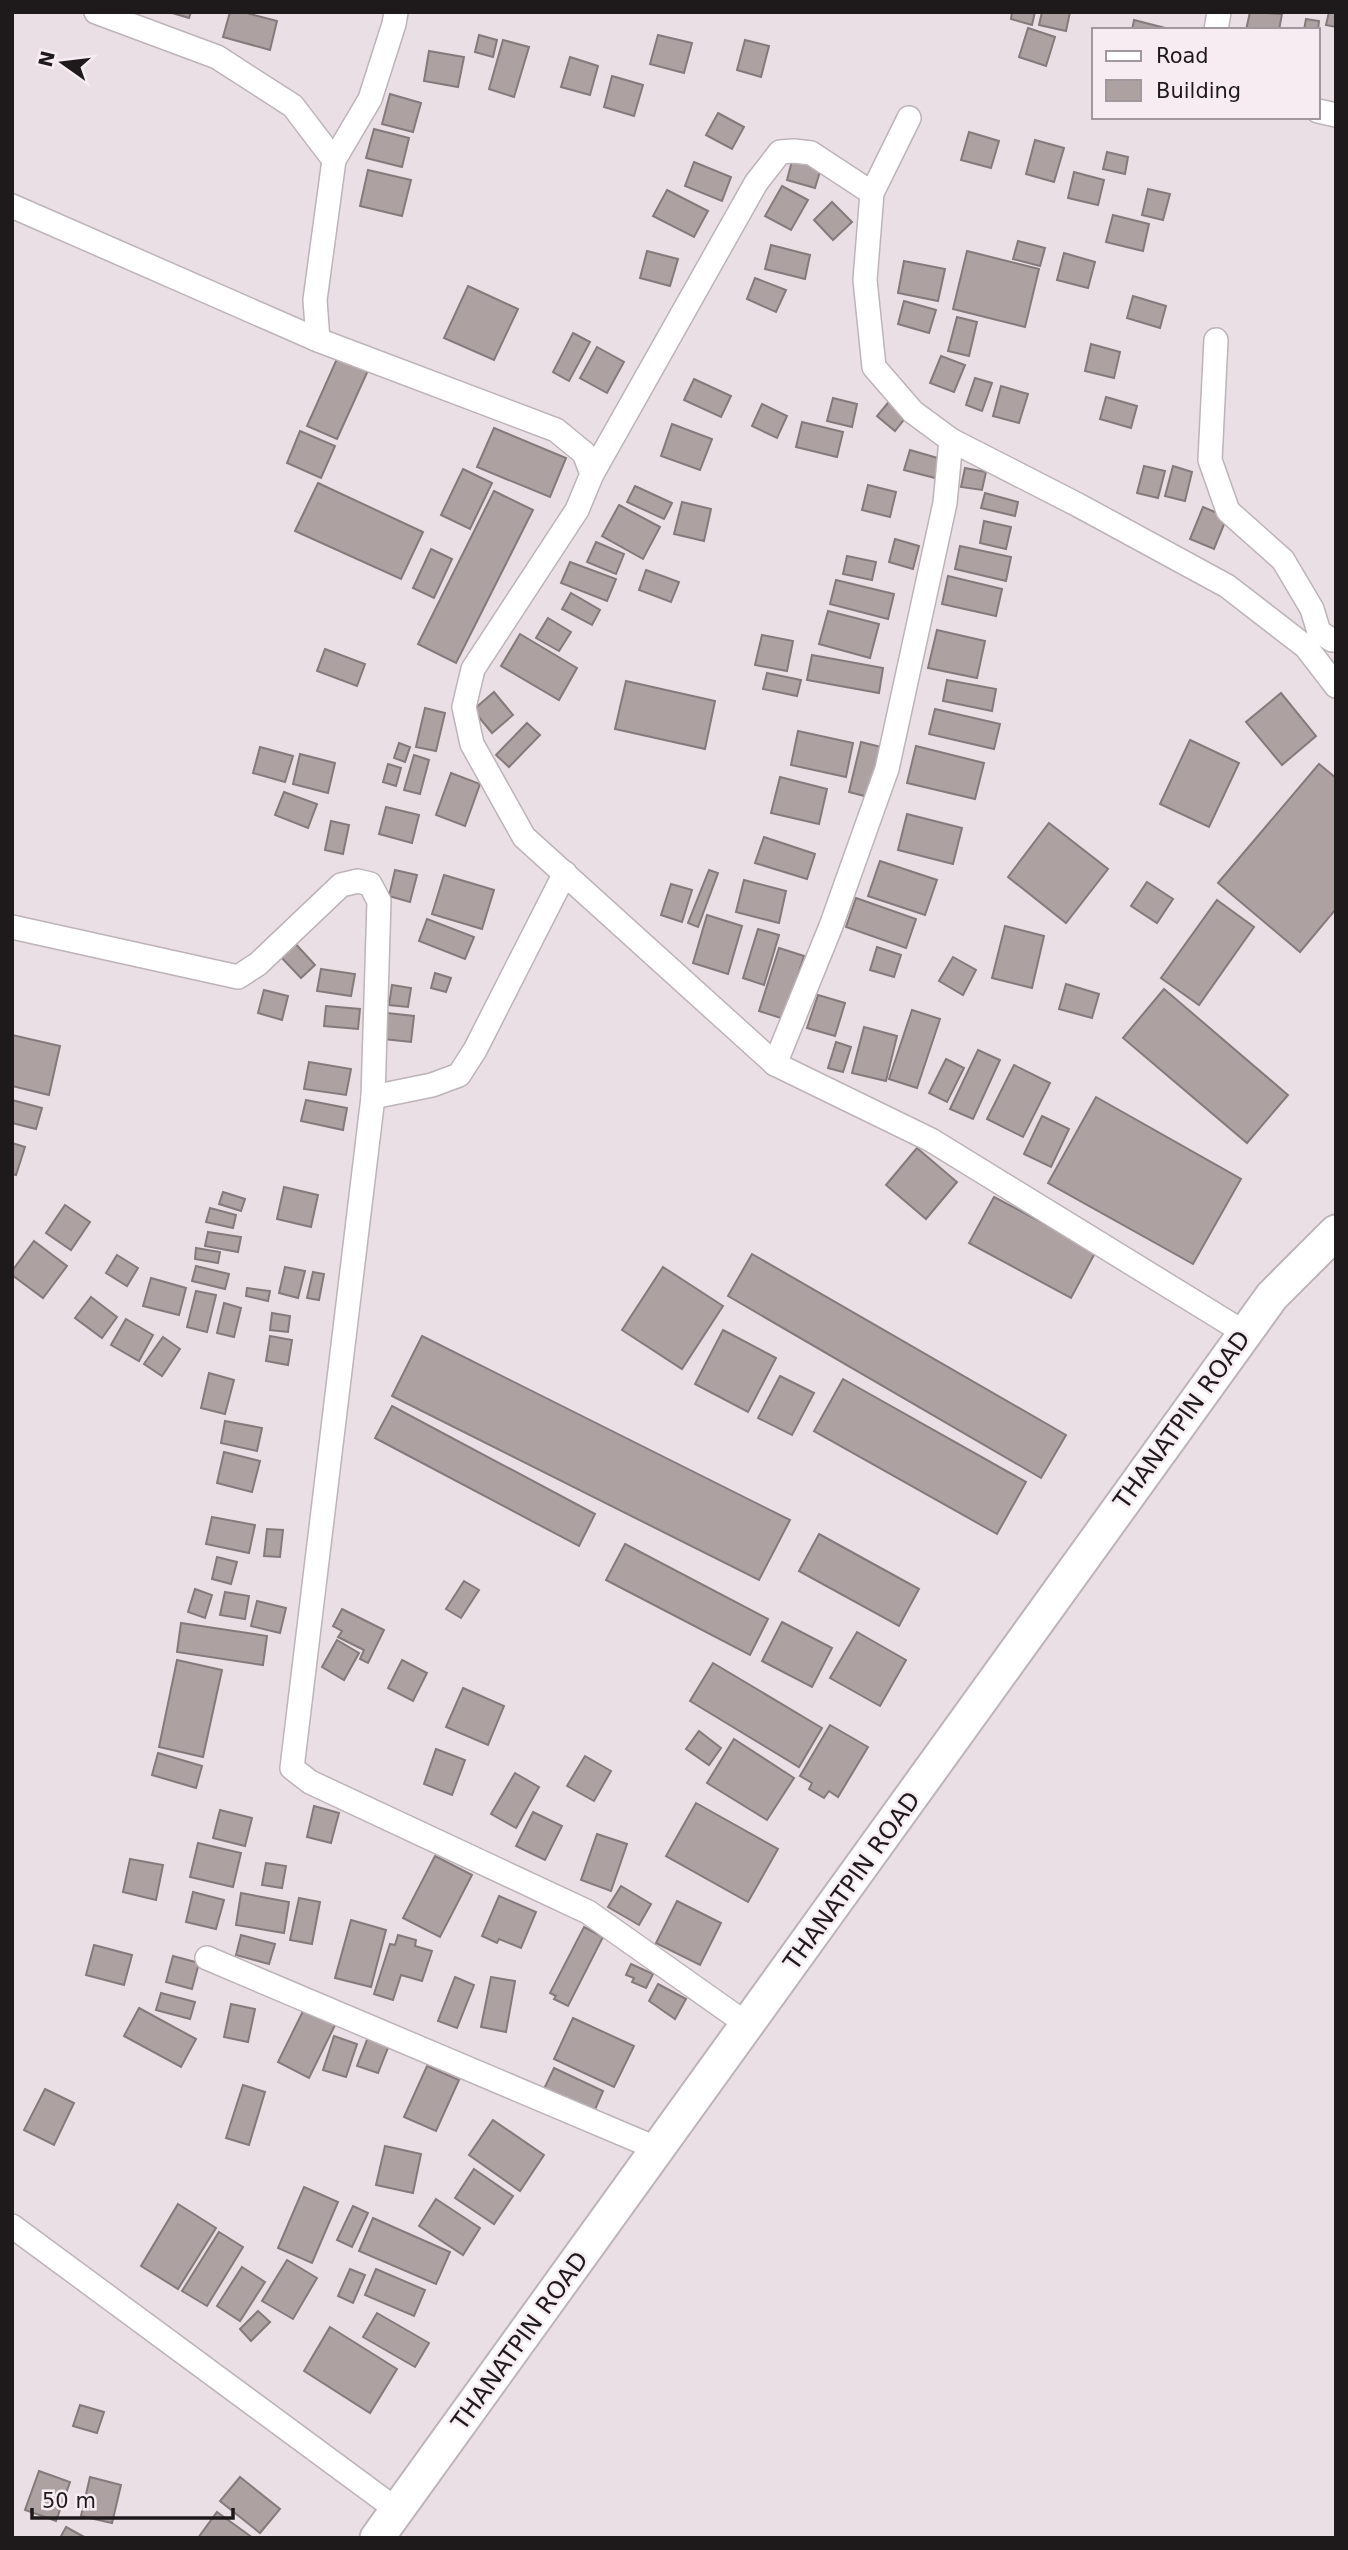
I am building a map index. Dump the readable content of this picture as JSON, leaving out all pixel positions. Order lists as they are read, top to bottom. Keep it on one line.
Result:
{"streets":{"main road":["THANATPIN ROAD"]},"legend":["Road","Building"],"scale_bar":"50 m","north":"left"}
